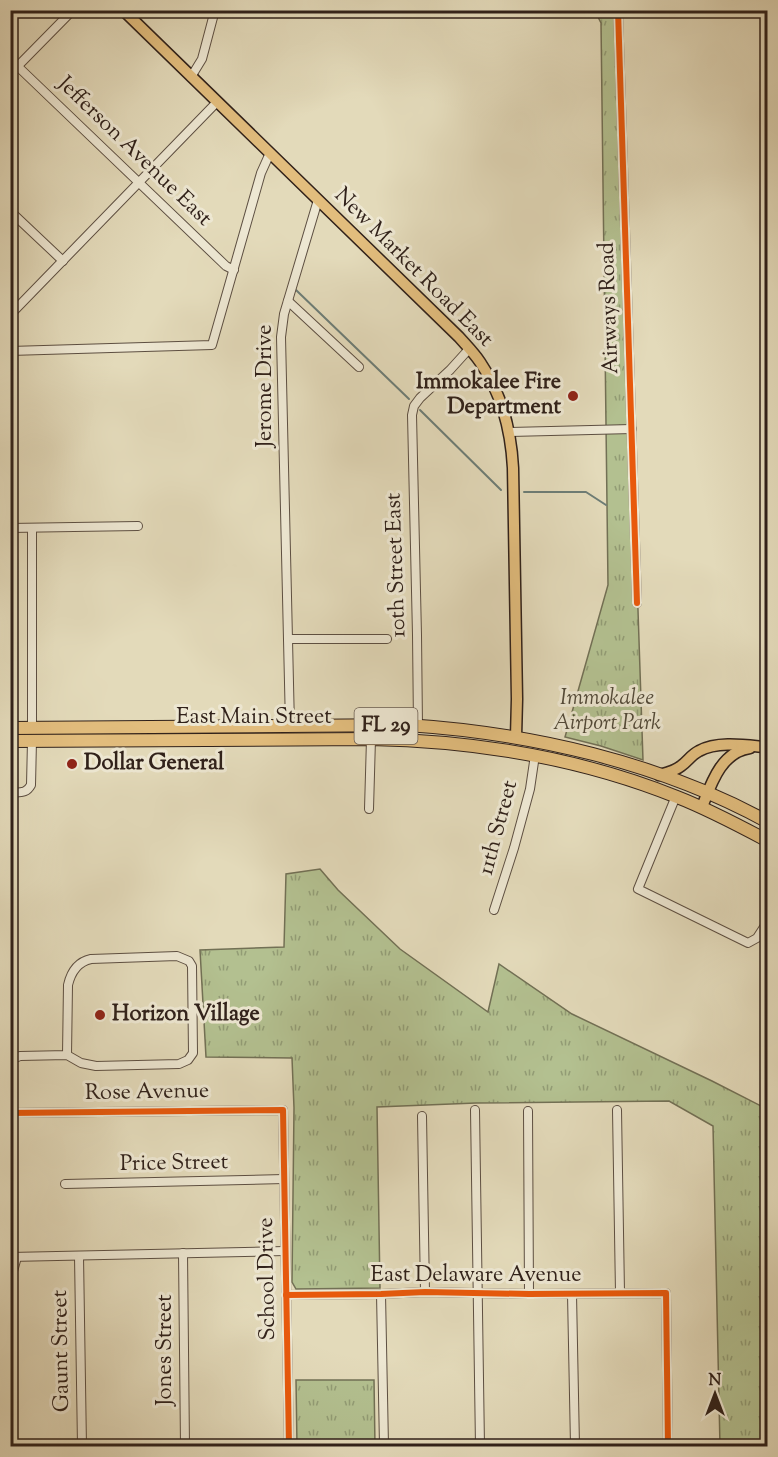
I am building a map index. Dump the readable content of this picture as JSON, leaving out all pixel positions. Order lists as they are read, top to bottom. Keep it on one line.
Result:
{"streets":{"highway":["East Main Street","FL 29"],"main road":["New Market Road East"],"street":["Jefferson Avenue East","Airways Road","Jerome Drive","10th Street East","11th Street","Rose Avenue","Price Street","East Delaware Avenue","School Drive","Jones Street","Gaunt Street"]},"crossings":[["New Market Road East","Jerome Drive"],["New Market Road East","10th Street East"],["New Market Road East","East Main Street"],["Jerome Drive","East Main Street"],["10th Street East","East Main Street"],["East Main Street","11th Street"],["Rose Avenue","School Drive"],["Price Street","School Drive"],["East Delaware Avenue","School Drive"]],"parks":["Immokalee Airport Park"],"places":["Immokalee Fire Department","Dollar General","Horizon Village"],"north":"top"}
